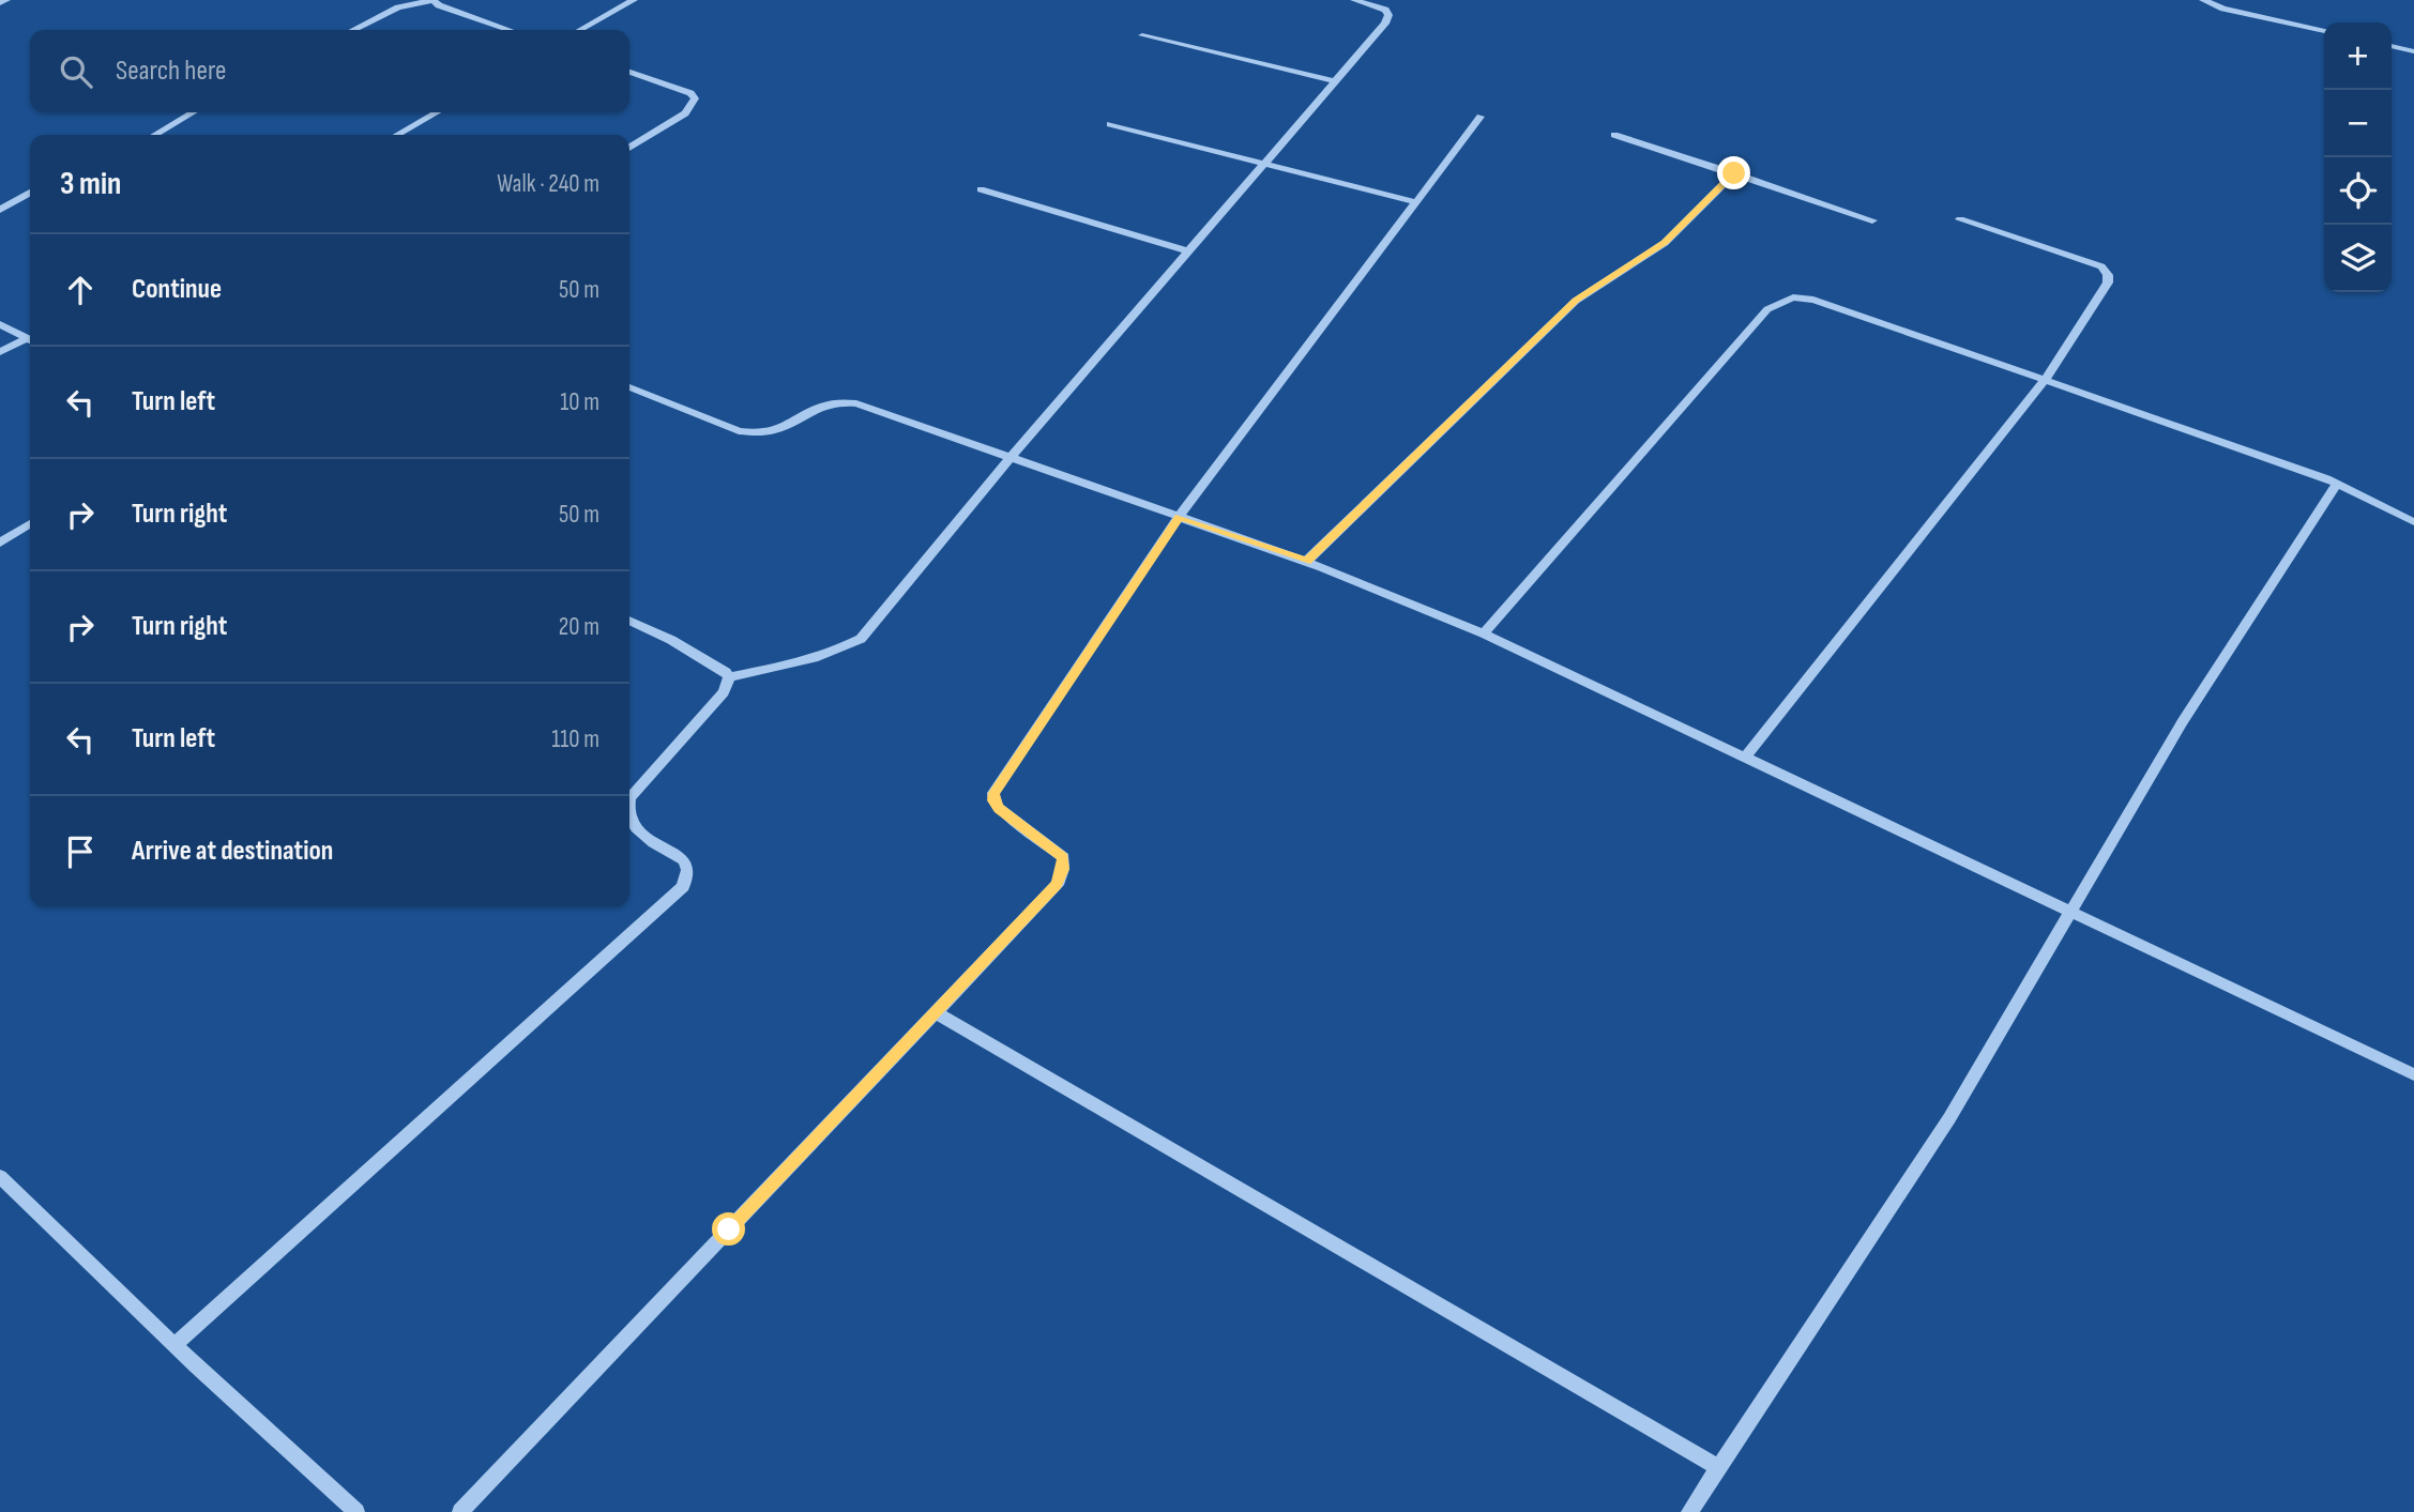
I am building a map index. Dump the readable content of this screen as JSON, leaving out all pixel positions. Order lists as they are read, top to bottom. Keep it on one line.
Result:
{"page":{"map_buttons":["+","−"],"search":"Search here","heading":["3 min","Walk · 240 m"],"list":[["Continue","50 m"],["Turn left","10 m"],["Turn right","50 m"],["Turn right","20 m"],["Turn left","110 m"],"Arrive at destination"]}}
